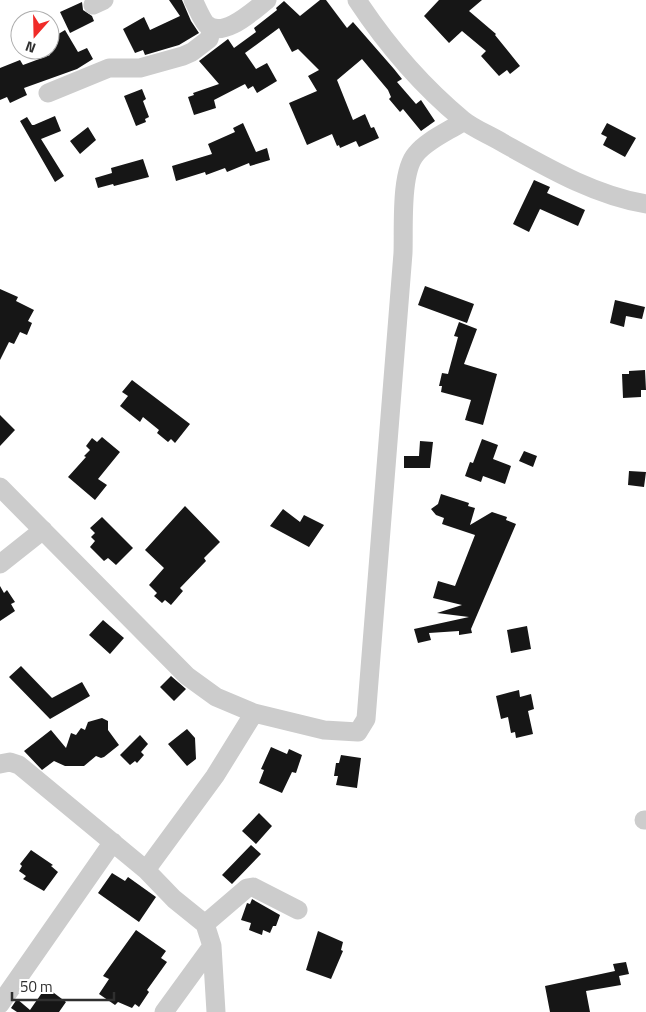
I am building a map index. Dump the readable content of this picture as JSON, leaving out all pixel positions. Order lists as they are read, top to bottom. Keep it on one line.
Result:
{"scale_bar":"50 m","north":"bottom"}
